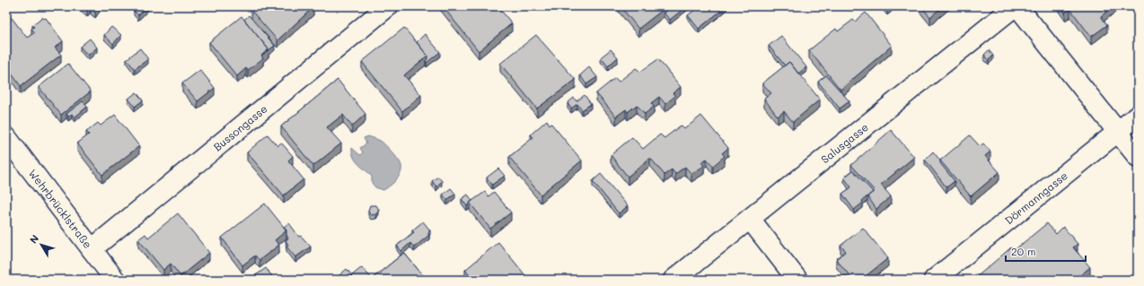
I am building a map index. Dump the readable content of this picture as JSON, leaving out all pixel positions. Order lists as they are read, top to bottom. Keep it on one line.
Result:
{"streets":{"street":["Bussongasse","Salusgasse","Dörmanngasse","Wehrbrücklstraße"]},"crossings":[["Bussongasse","Wehrbrücklstraße"],["Salusgasse","Dörmanngasse"]],"scale_bar":"20 m","north":"top left"}
